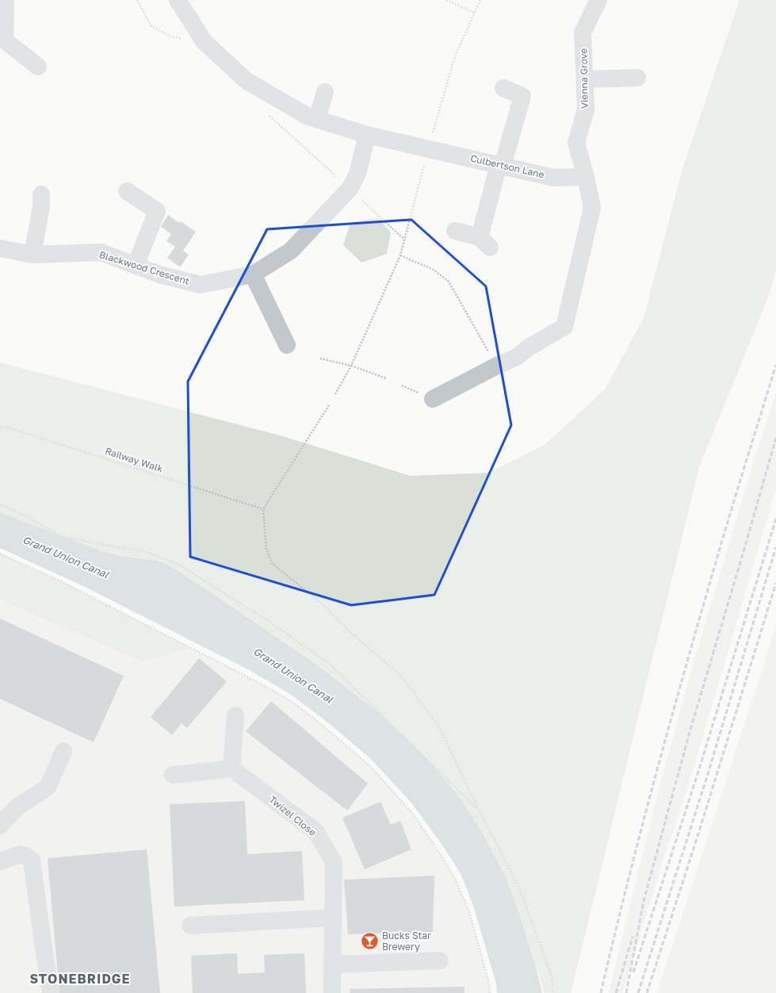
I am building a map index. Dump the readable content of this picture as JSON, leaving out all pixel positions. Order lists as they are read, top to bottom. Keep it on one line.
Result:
{"streets":{"street":["Vienna Grove","Culbertson Lane","Blackwood Crescent","Twizel Close"],"path":["Railway Walk"]},"crossings":[["Vienna Grove","Culbertson Lane"],["Culbertson Lane","Blackwood Crescent"]],"districts":["STONEBRIDGE"],"water":["Grand Union Canal"],"places":{"bar":["Bucks Star Brewery"]}}
